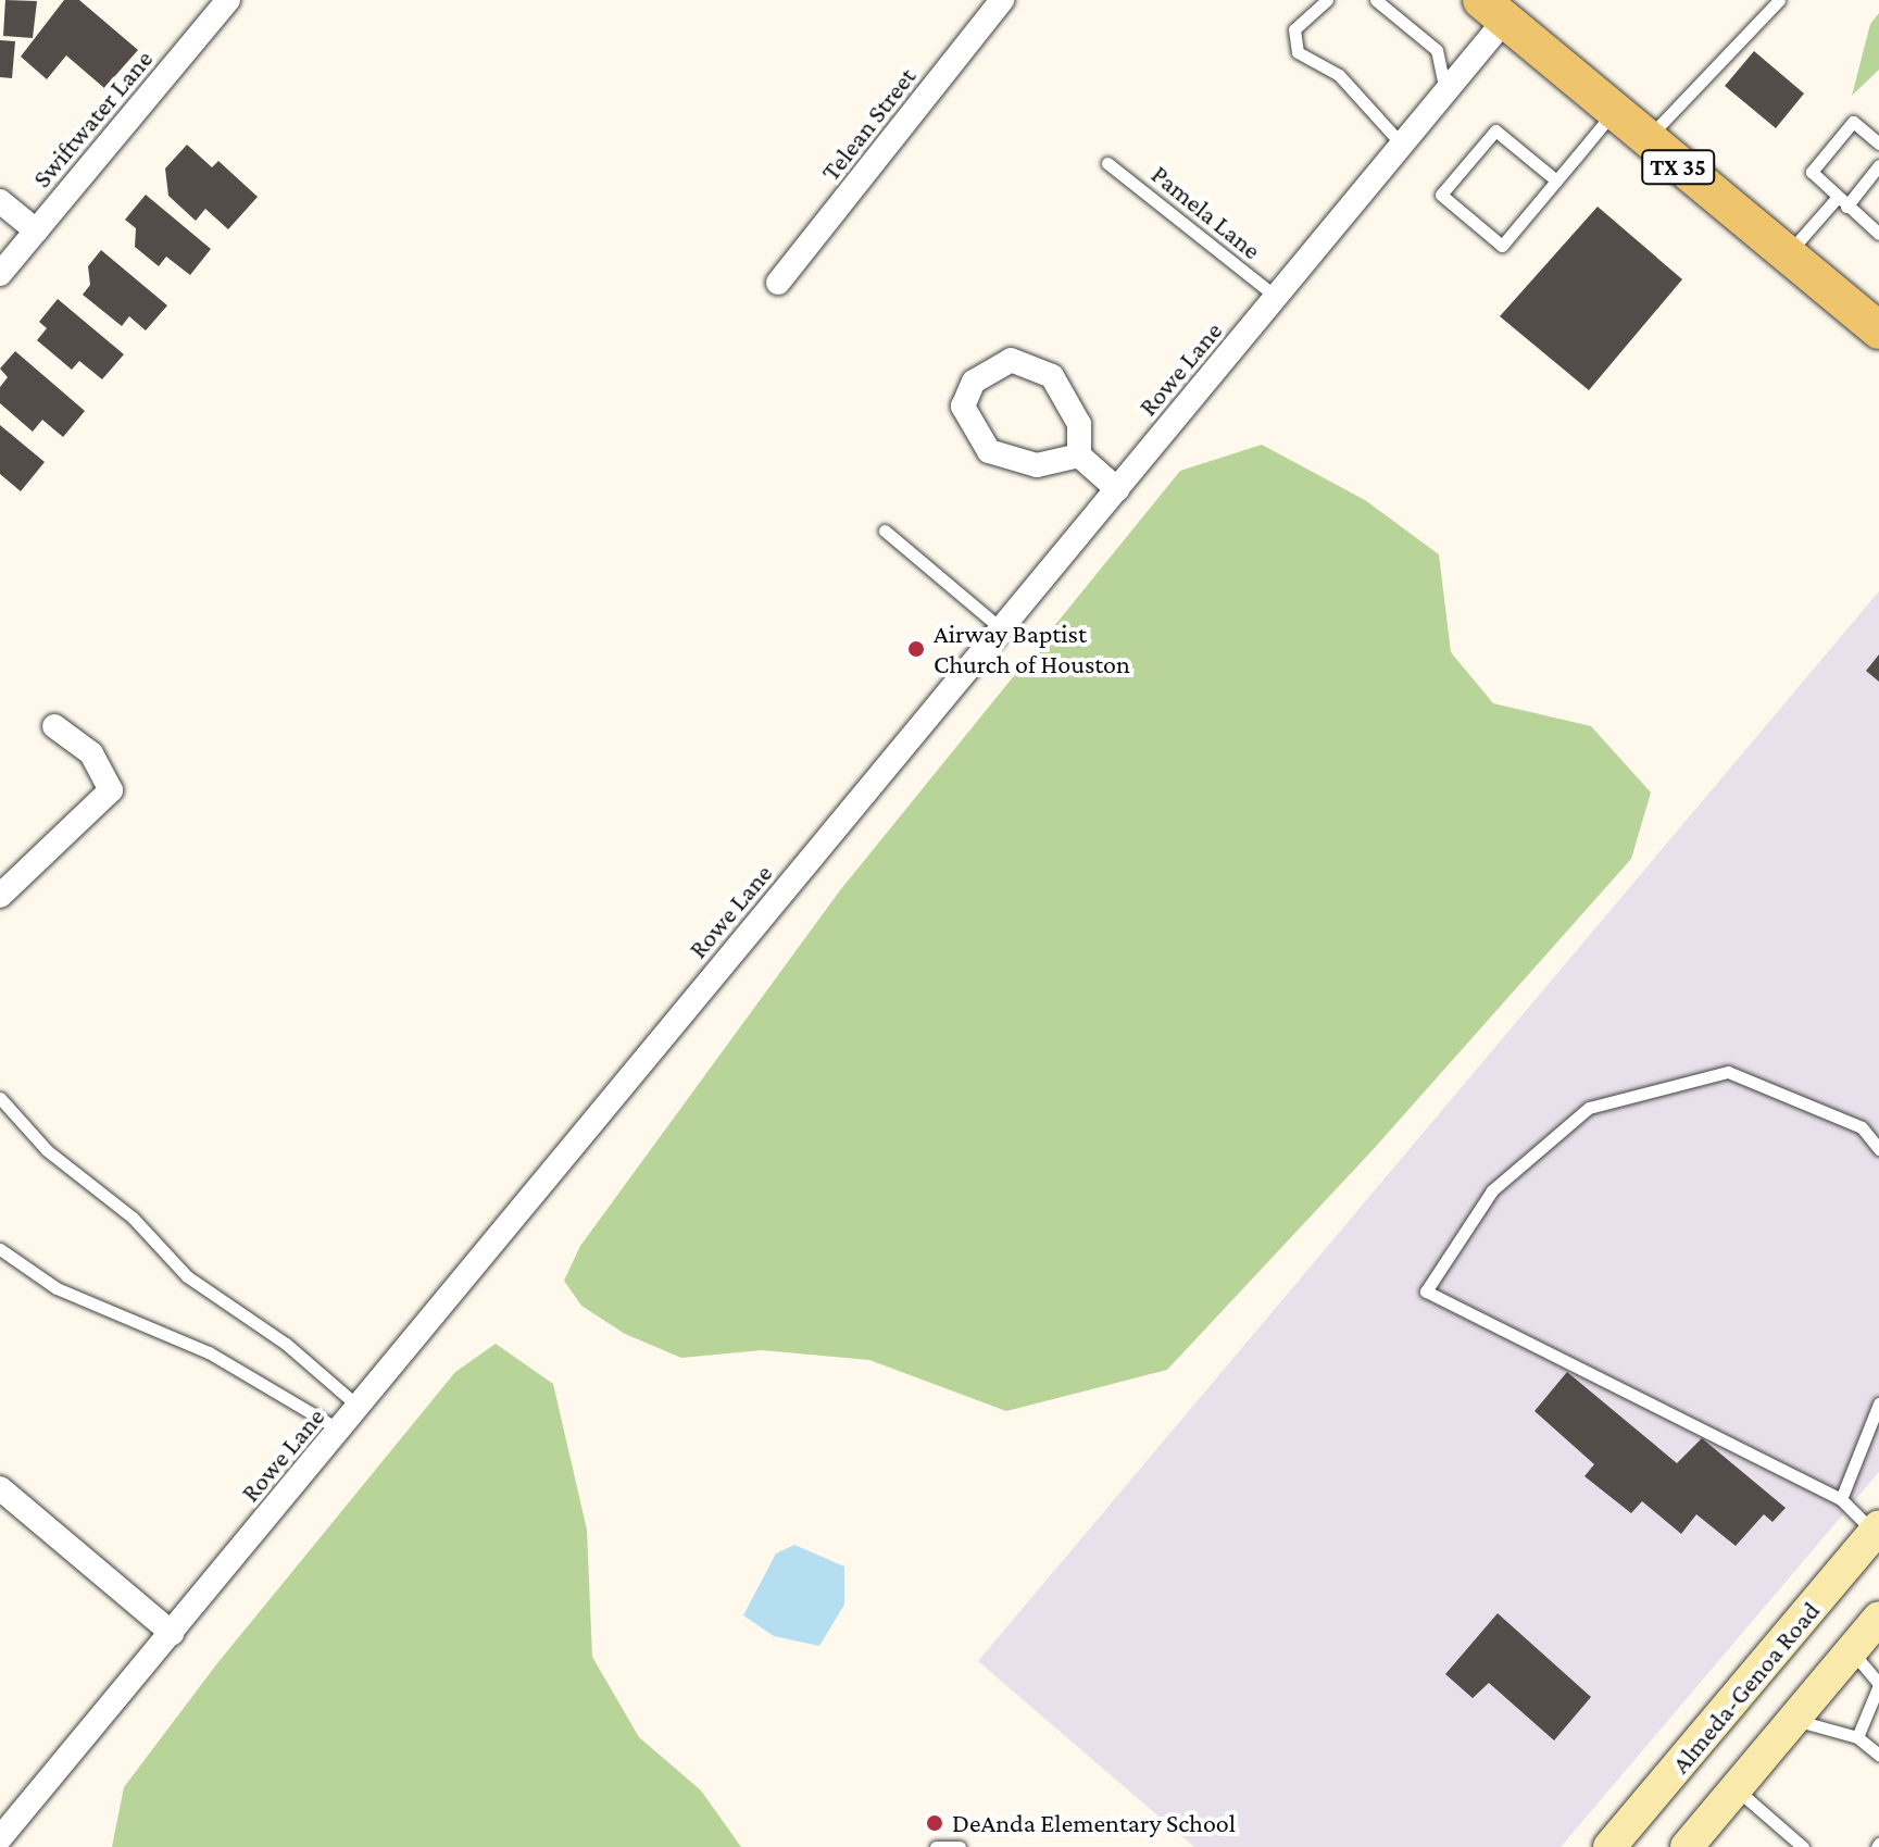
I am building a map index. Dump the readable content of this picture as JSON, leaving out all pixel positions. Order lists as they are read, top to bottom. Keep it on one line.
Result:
{"streets":{"main road":["TX 35","Almeda-Genoa Road"],"street":["Swiftwater Lane","Telean Street","Rowe Lane"],"lane":["Pamela Lane"]},"crossings":[["TX 35","Rowe Lane"],["Pamela Lane","Rowe Lane"]],"places":["Airway Baptist Church of Houston","DeAnda Elementary School"]}
